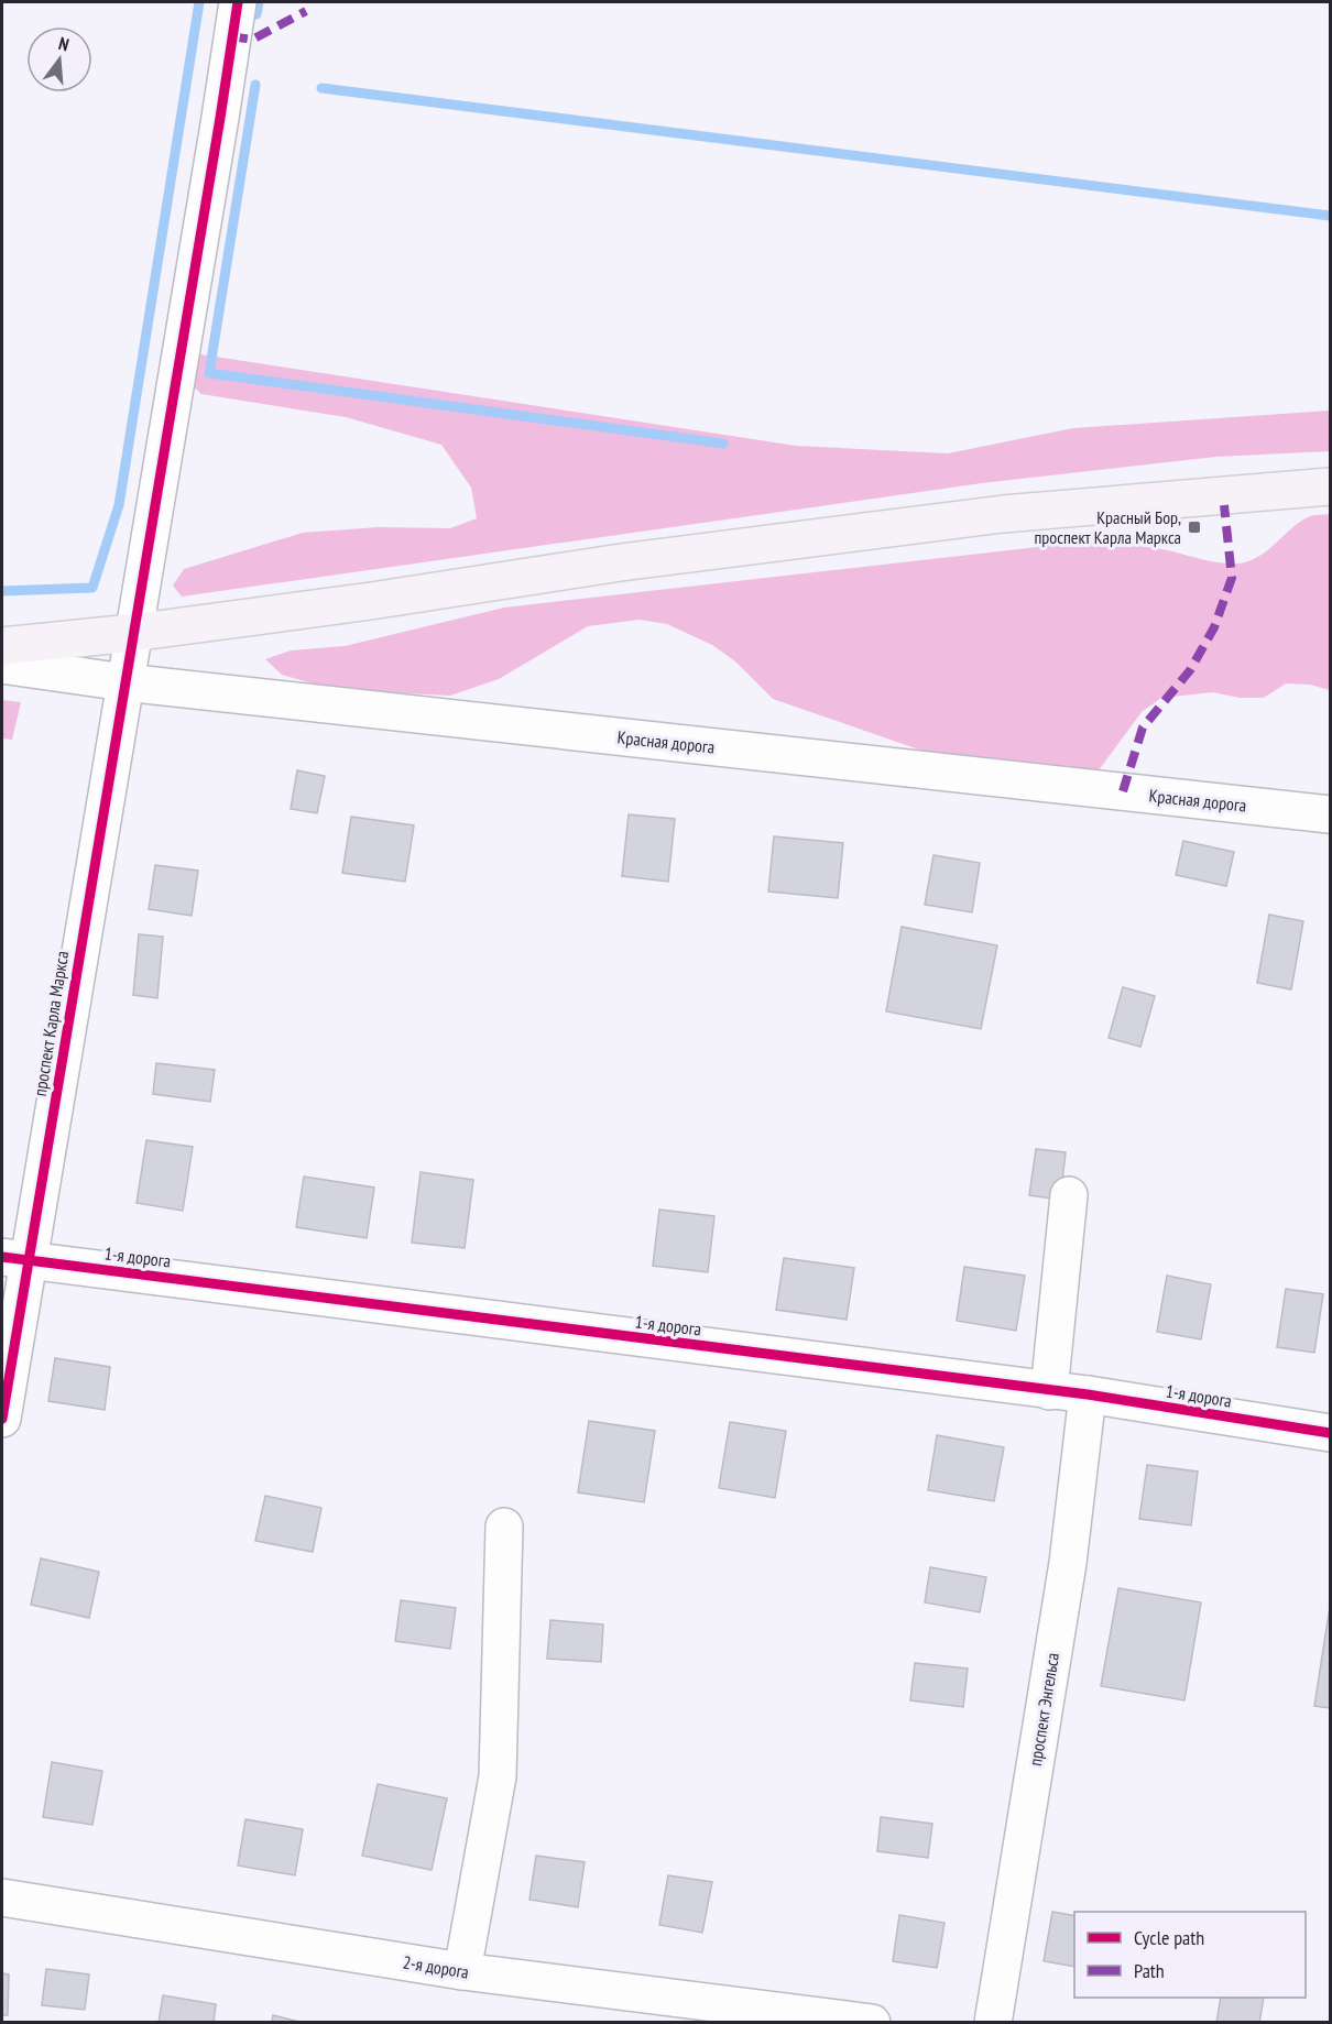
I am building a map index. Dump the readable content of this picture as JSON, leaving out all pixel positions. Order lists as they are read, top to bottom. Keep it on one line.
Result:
{"streets":{"street":["Красная дорога","проспект Карла Маркса","1-я дорога","проспект Энгельса","2-я дорога"]},"crossings":[["Красная дорога","проспект Карла Маркса"],["проспект Карла Маркса","1-я дорога"],["1-я дорога","проспект Энгельса"]],"places":{"transit":["Красный Бор, проспект Карла Маркса"]},"legend":["Cycle path","Path"],"north":"top"}
